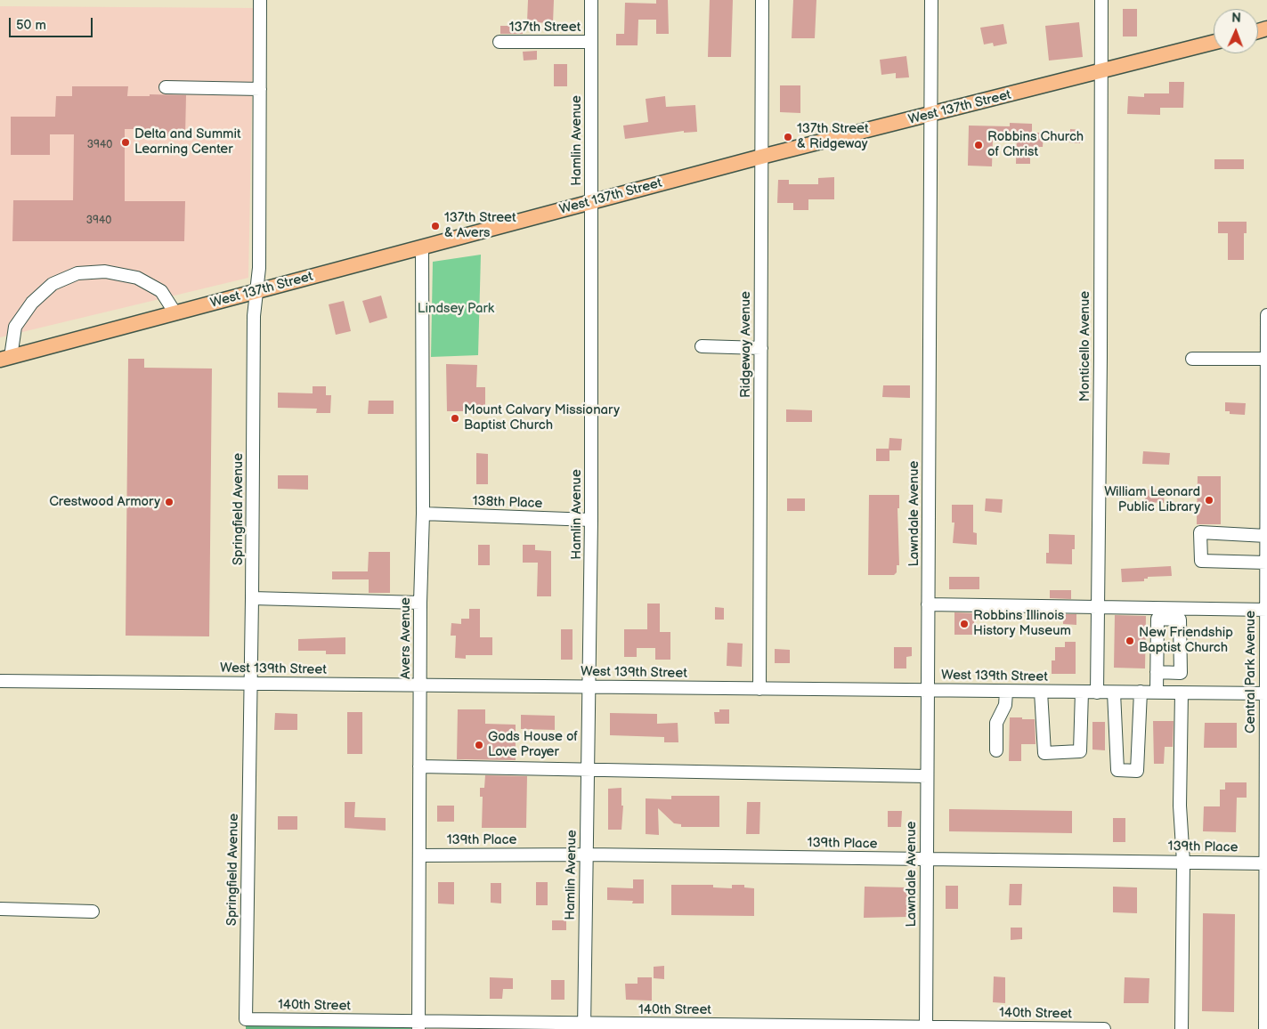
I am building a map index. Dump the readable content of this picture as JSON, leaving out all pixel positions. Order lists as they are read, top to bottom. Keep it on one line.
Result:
{"streets":{"main road":["West 137th Street"],"street":["137th Street","Hamlin Avenue","Ridgeway Avenue","Monticello Avenue","138th Place","Springfield Avenue","Lawndale Avenue","Avers Avenue","West 139th Street","Central Park Avenue","139th Place","140th Street"]},"crossings":[["137th Street","Hamlin Avenue"],["West 137th Street","Hamlin Avenue"],["West 137th Street","Ridgeway Avenue"],["West 137th Street","Monticello Avenue"],["West 137th Street","Springfield Avenue"],["West 137th Street","Lawndale Avenue"],["West 137th Street","Avers Avenue"],["Hamlin Avenue","138th Place"],["Hamlin Avenue","West 139th Street"],["Hamlin Avenue","139th Place"],["Hamlin Avenue","140th Street"],["Ridgeway Avenue","West 139th Street"],["Monticello Avenue","West 139th Street"],["138th Place","Avers Avenue"],["Springfield Avenue","West 139th Street"],["Springfield Avenue","140th Street"],["Lawndale Avenue","West 139th Street"],["Lawndale Avenue","139th Place"],["Lawndale Avenue","140th Street"],["Avers Avenue","West 139th Street"],["Avers Avenue","139th Place"],["Avers Avenue","140th Street"],["West 139th Street","Central Park Avenue"],["Central Park Avenue","139th Place"]],"parks":["Lindsey Park"],"places":["137th Street & Ridgeway","Delta and Summit Learning Center","Robbins Church of Christ","137th Street & Avers","Mount Calvary Missionary Baptist Church","William Leonard Public Library","Crestwood Armory","Robbins Illinois History Museum","New Friendship Baptist Church","Gods House of Love Prayer"],"house_numbers":["3940","3940"],"scale_bar":"50 m","north":"top"}
